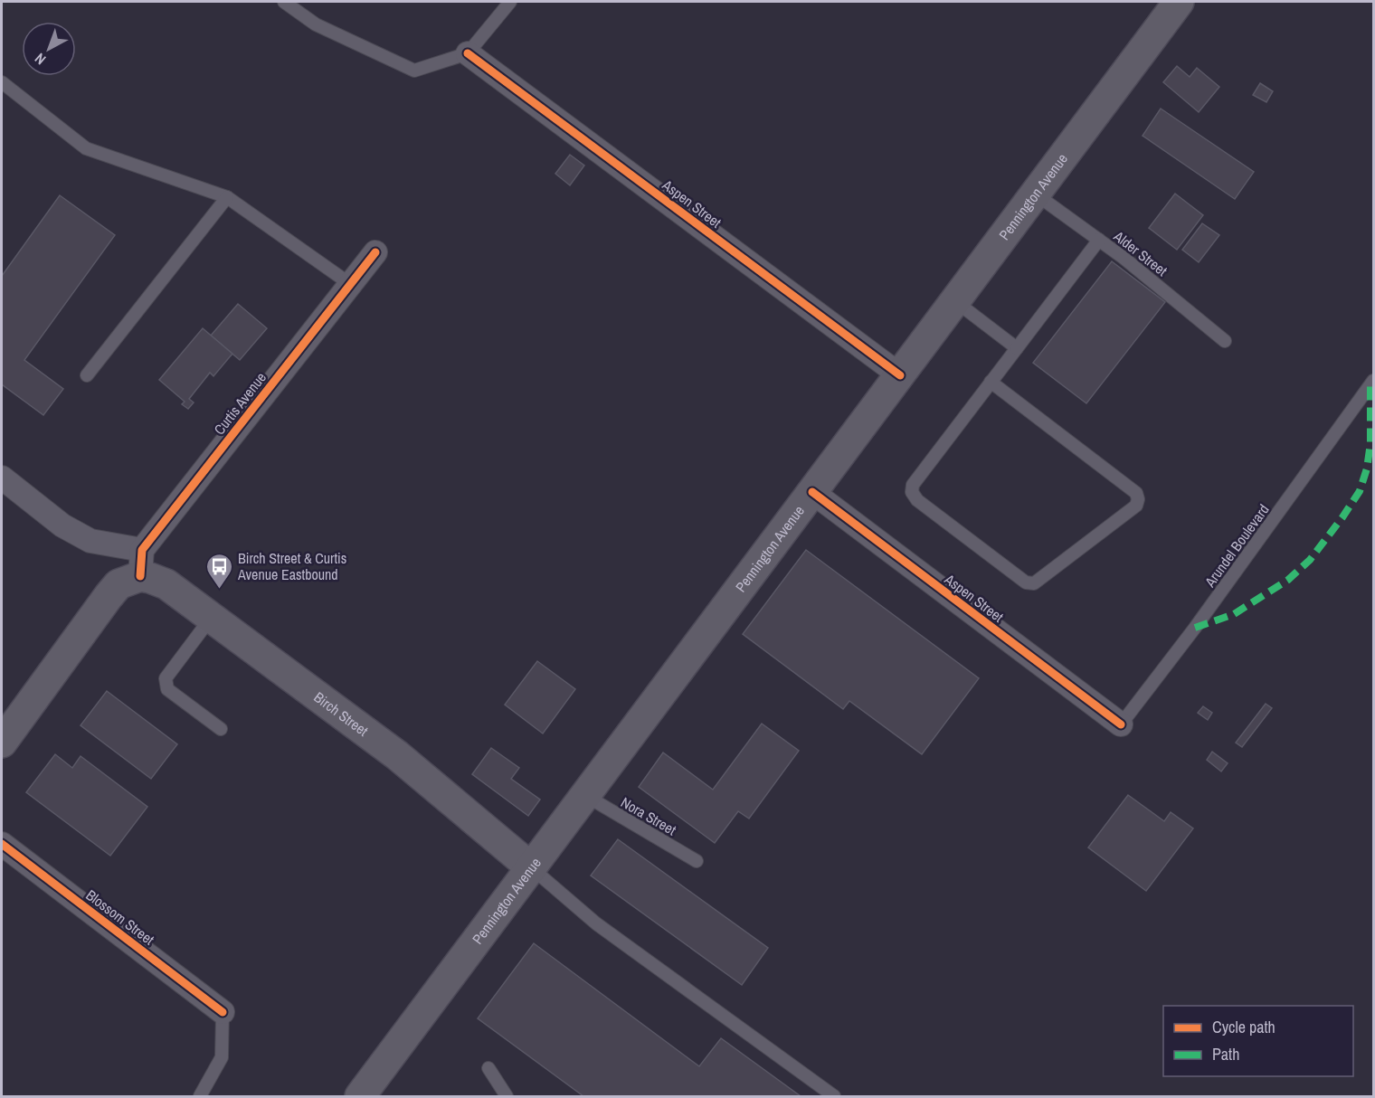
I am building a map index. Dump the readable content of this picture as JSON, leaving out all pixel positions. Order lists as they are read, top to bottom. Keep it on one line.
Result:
{"streets":{"main road":["Pennington Avenue","Curtis Avenue","Birch Street"],"street":["Aspen Street","Blossom Street"],"lane":["Alder Street","Arundel Boulevard","Nora Street"]},"crossings":[["Pennington Avenue","Aspen Street"],["Pennington Avenue","Alder Street"],["Pennington Avenue","Birch Street"],["Pennington Avenue","Nora Street"],["Aspen Street","Arundel Boulevard"],["Curtis Avenue","Birch Street"]],"places":{"bus stop":["Birch Street & Curtis Avenue Eastbound"]},"legend":["Cycle path","Path"],"north":"bottom left"}
